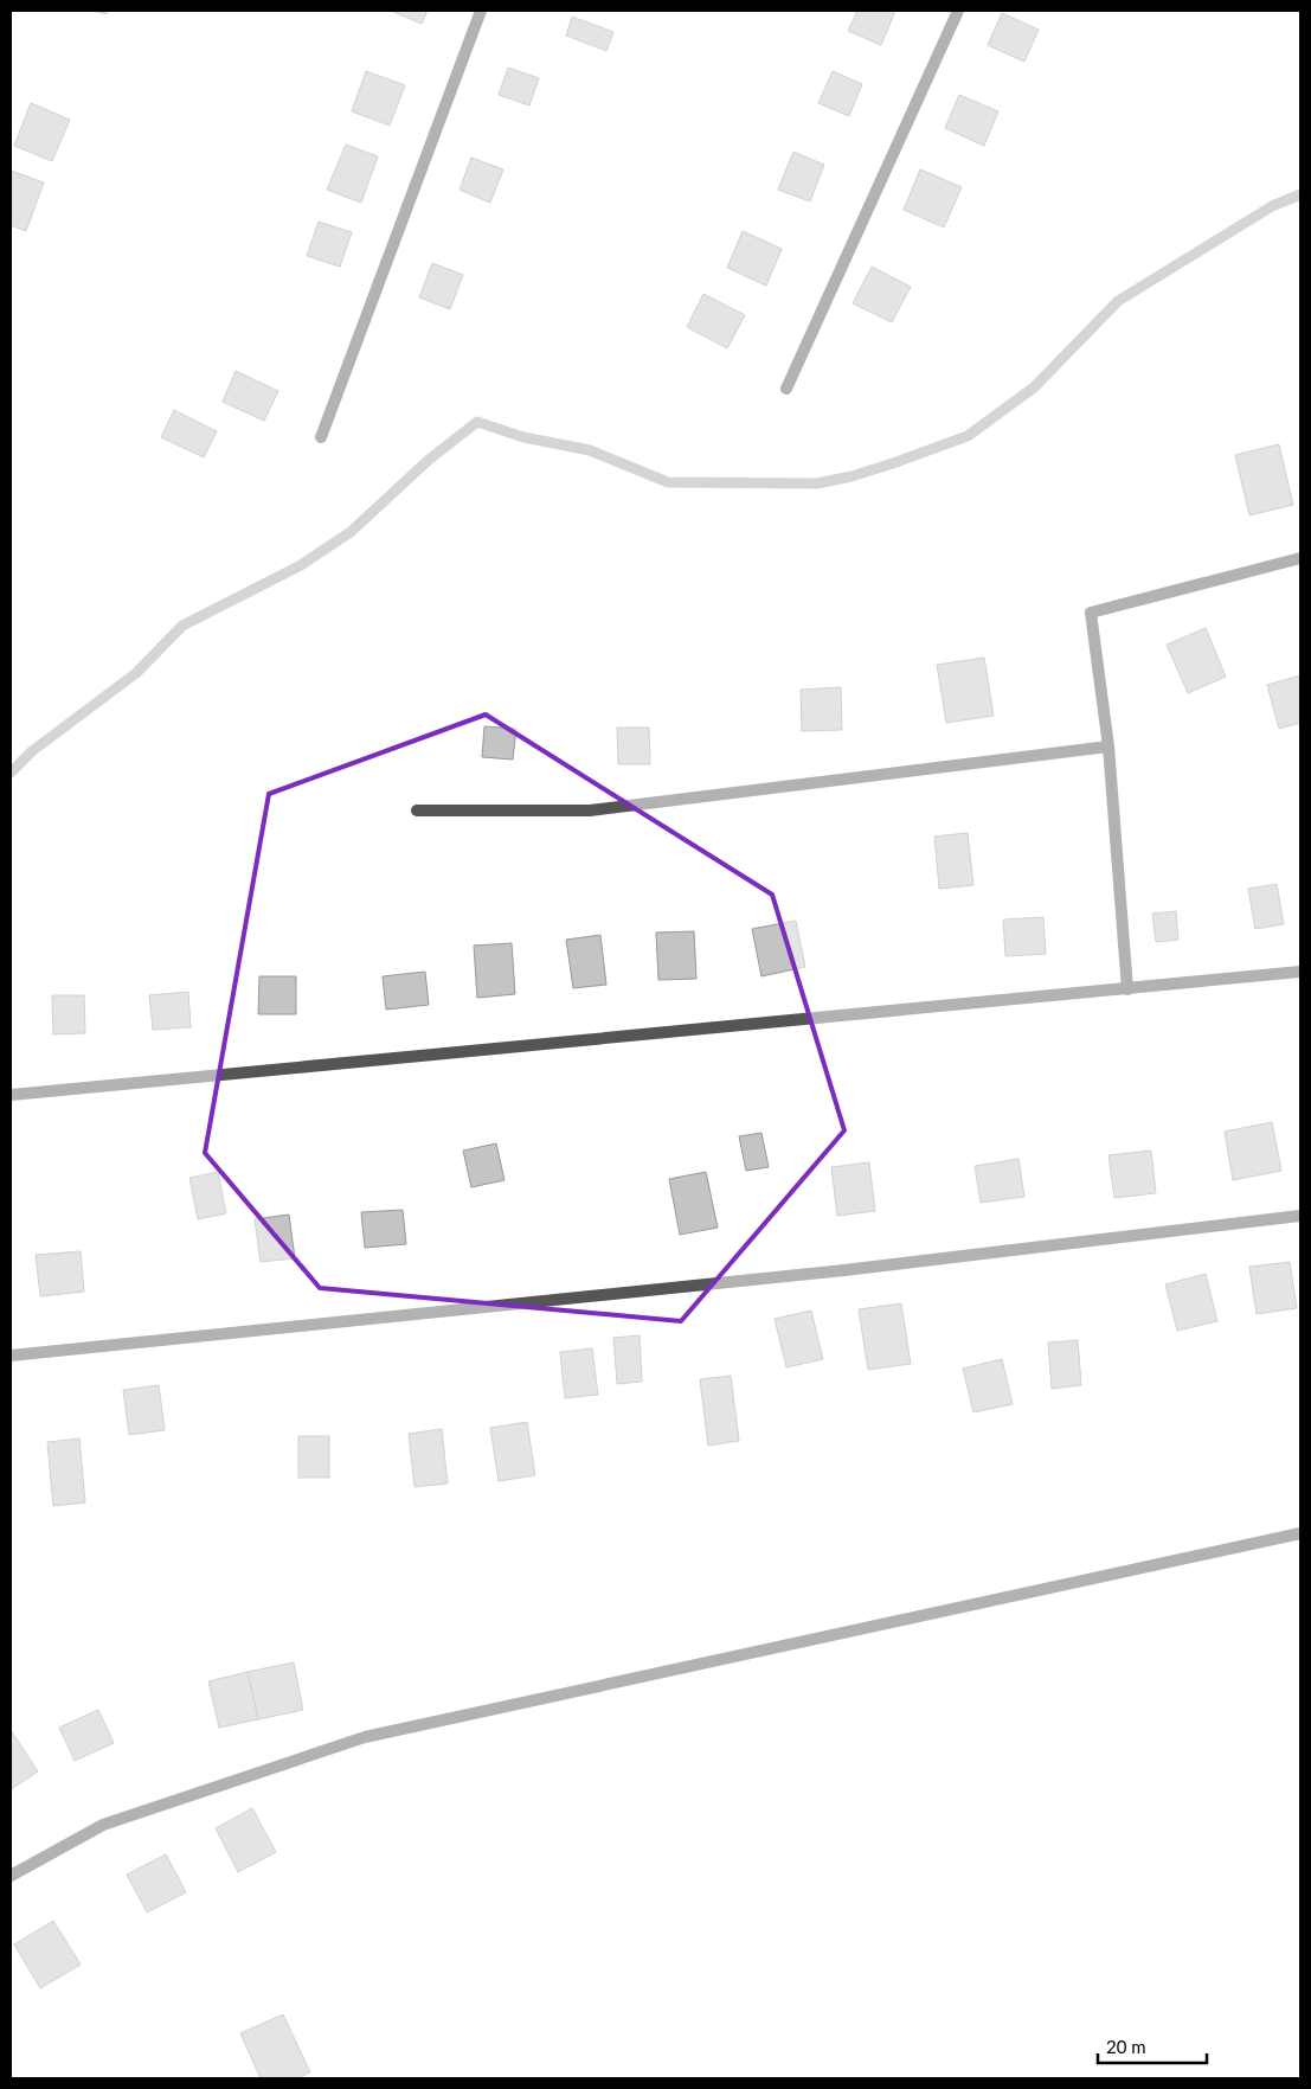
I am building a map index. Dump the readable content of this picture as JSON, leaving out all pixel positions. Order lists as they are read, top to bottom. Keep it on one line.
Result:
{"scale_bar":"20 m"}
